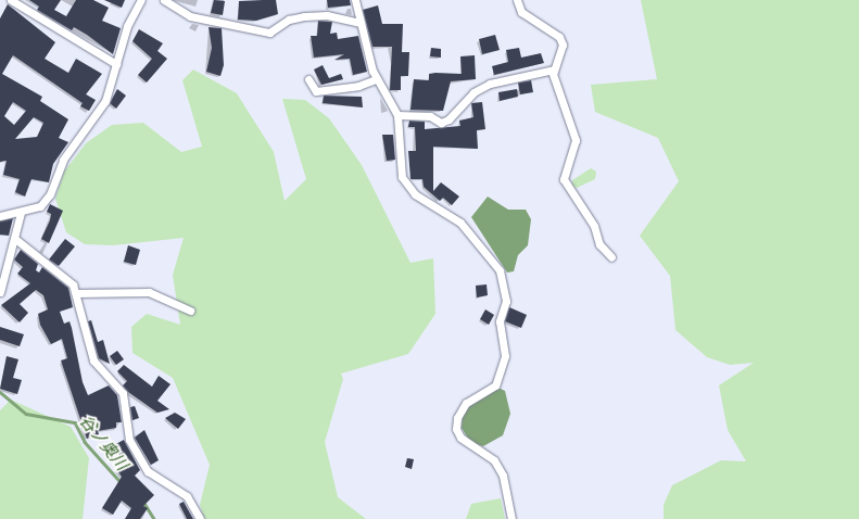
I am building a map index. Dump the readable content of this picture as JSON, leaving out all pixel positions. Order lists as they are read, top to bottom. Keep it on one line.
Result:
{"water":["谷ノ奥川"]}
